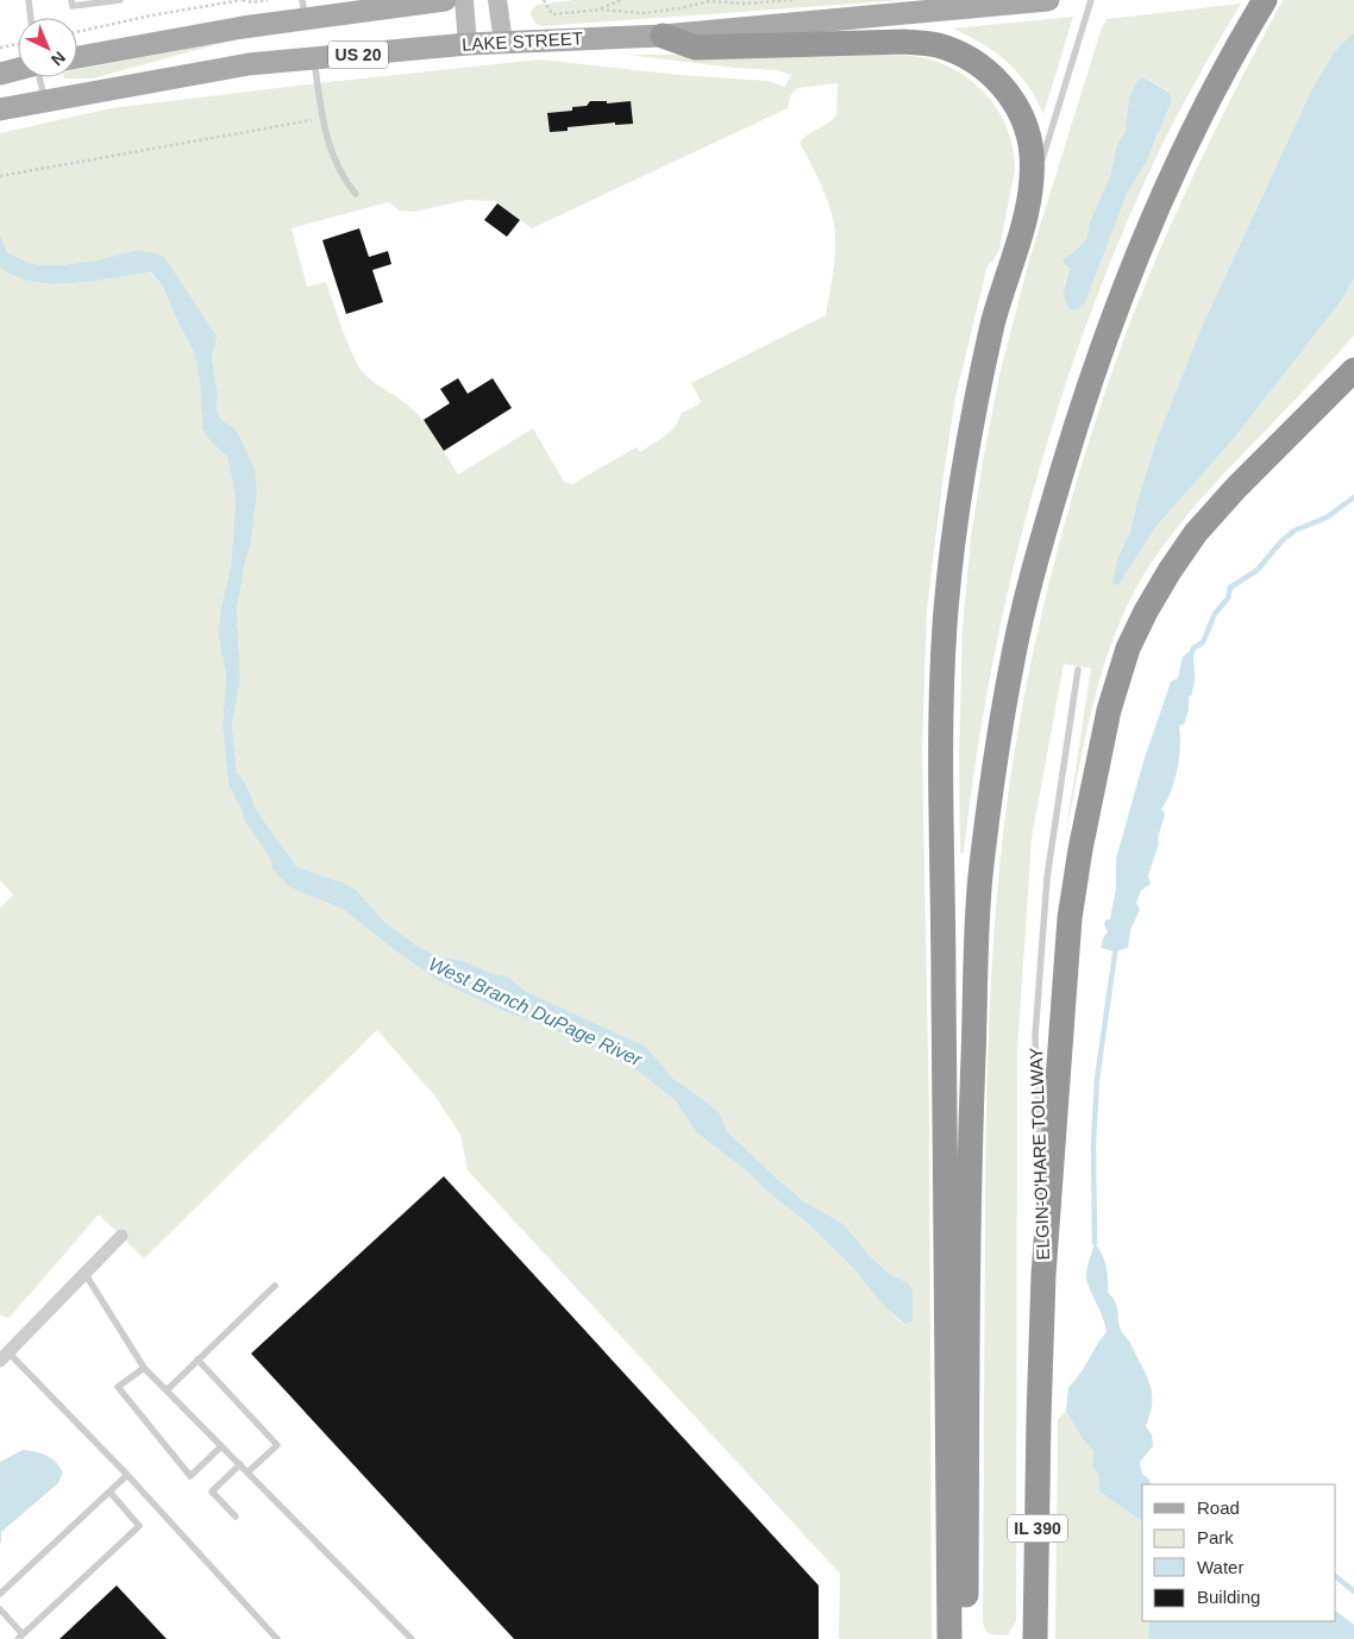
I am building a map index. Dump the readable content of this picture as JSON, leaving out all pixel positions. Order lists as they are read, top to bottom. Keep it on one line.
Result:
{"streets":{"highway":["ELGIN-O'HARE TOLLWAY","IL 390"],"main road":["LAKE STREET","US 20"]},"water":["West Branch DuPage River"],"legend":["Road","Park","Water","Building"],"north":"bottom right"}
